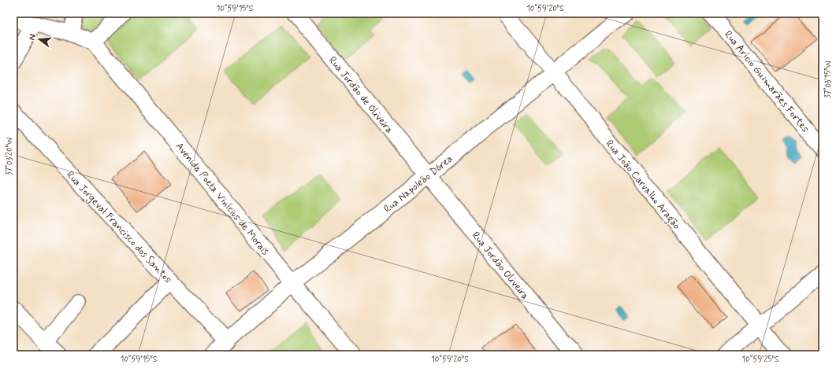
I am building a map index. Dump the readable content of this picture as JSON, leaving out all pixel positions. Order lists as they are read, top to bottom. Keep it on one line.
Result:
{"streets":{"street":["Rua Arício Guimarães Fortes","Rua Jordão de Oliveira","Rua Napoleão Dórea","Rua João Carvalho Aragão","Avenida Poeta Vinícius de Morais","Rua Jorgeval Francisco dos Santos","Rua Jordão Oliveira"]},"crossings":[["Rua Jordão de Oliveira","Rua Napoleão Dórea"],["Rua Jordão de Oliveira","Rua Jordão Oliveira"],["Rua Napoleão Dórea","Rua João Carvalho Aragão"],["Rua Napoleão Dórea","Avenida Poeta Vinícius de Morais"],["Rua Napoleão Dórea","Rua Jorgeval Francisco dos Santos"],["Rua Napoleão Dórea","Rua Jordão Oliveira"]],"north":"left","coordinates":["10°59'15\"S","10°59'20\"S","37°03'15\"W","37°03'20\"W","10°59'25\"S"]}
